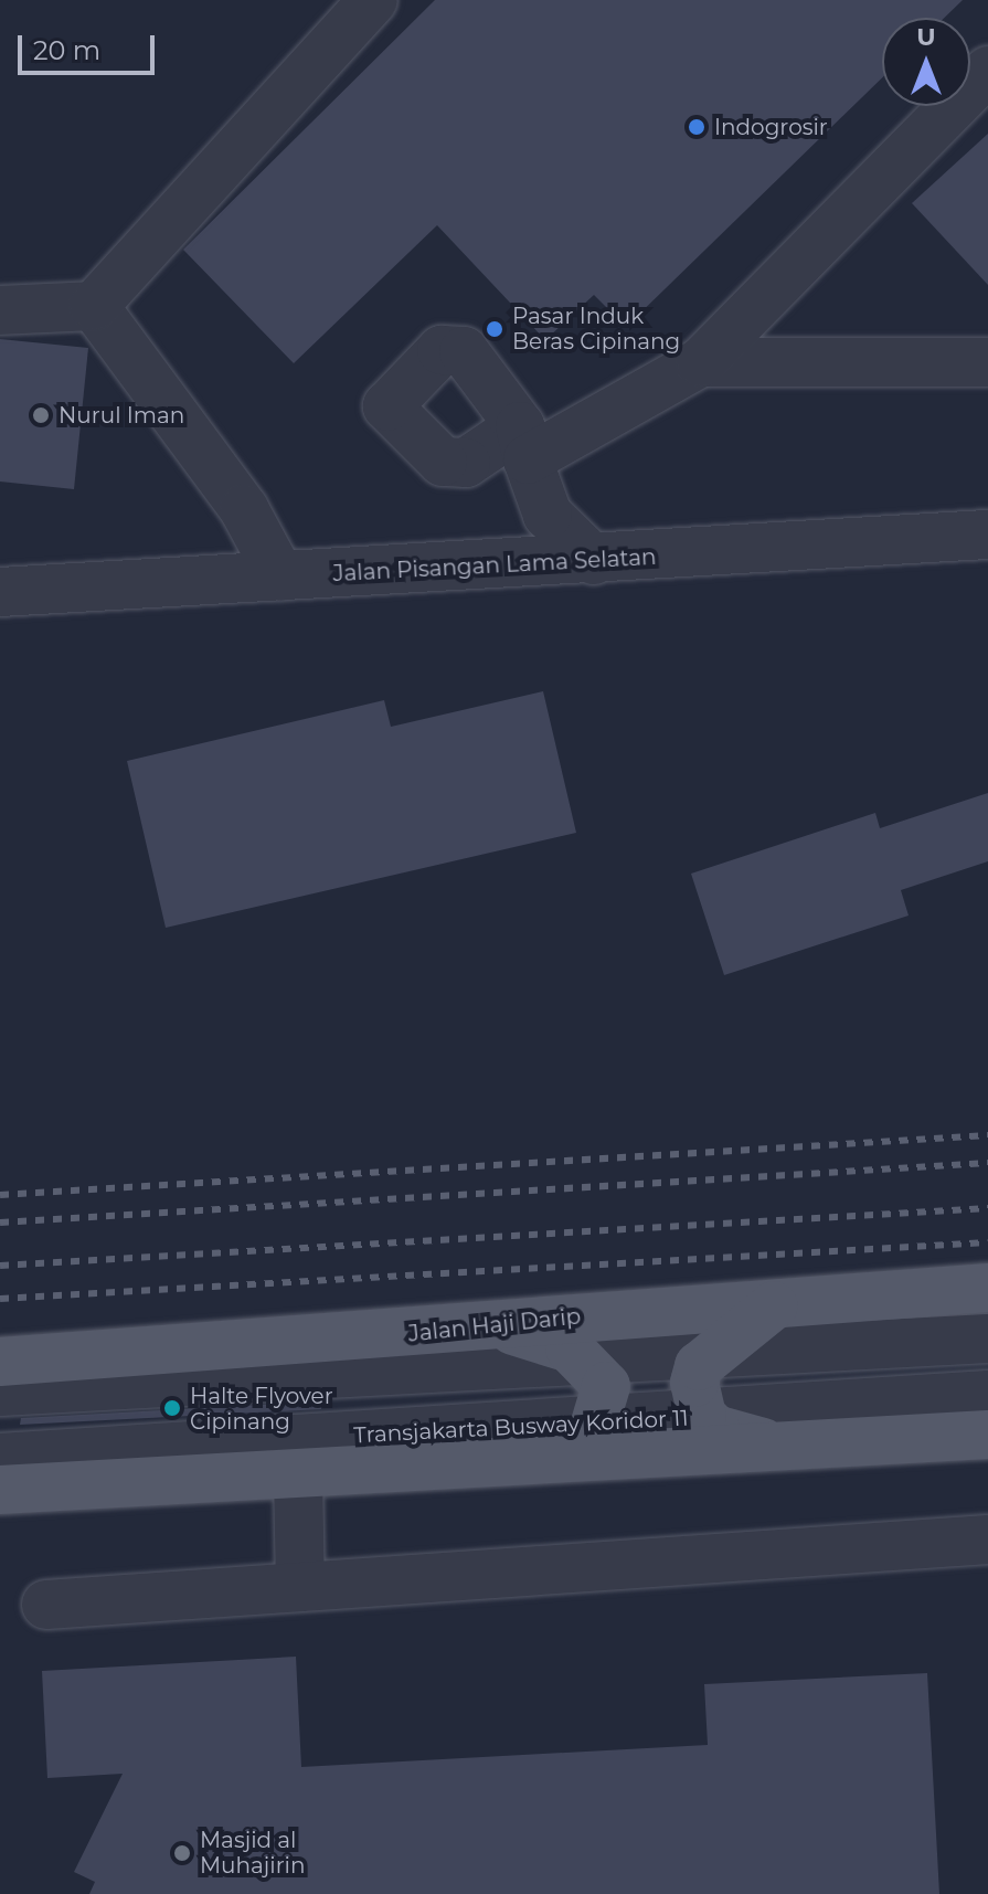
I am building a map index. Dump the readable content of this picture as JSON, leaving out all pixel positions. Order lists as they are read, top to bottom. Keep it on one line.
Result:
{"streets":{"main road":["Jalan Haji Darip"],"street":["Jalan Pisangan Lama Selatan","Transjakarta Busway Koridor 11"]},"places":["Indogrosir","Pasar Induk Beras Cipinang","Nurul Iman","Halte Flyover Cipinang","Masjid al Muhajirin"],"scale_bar":"20 m","north":"top"}
